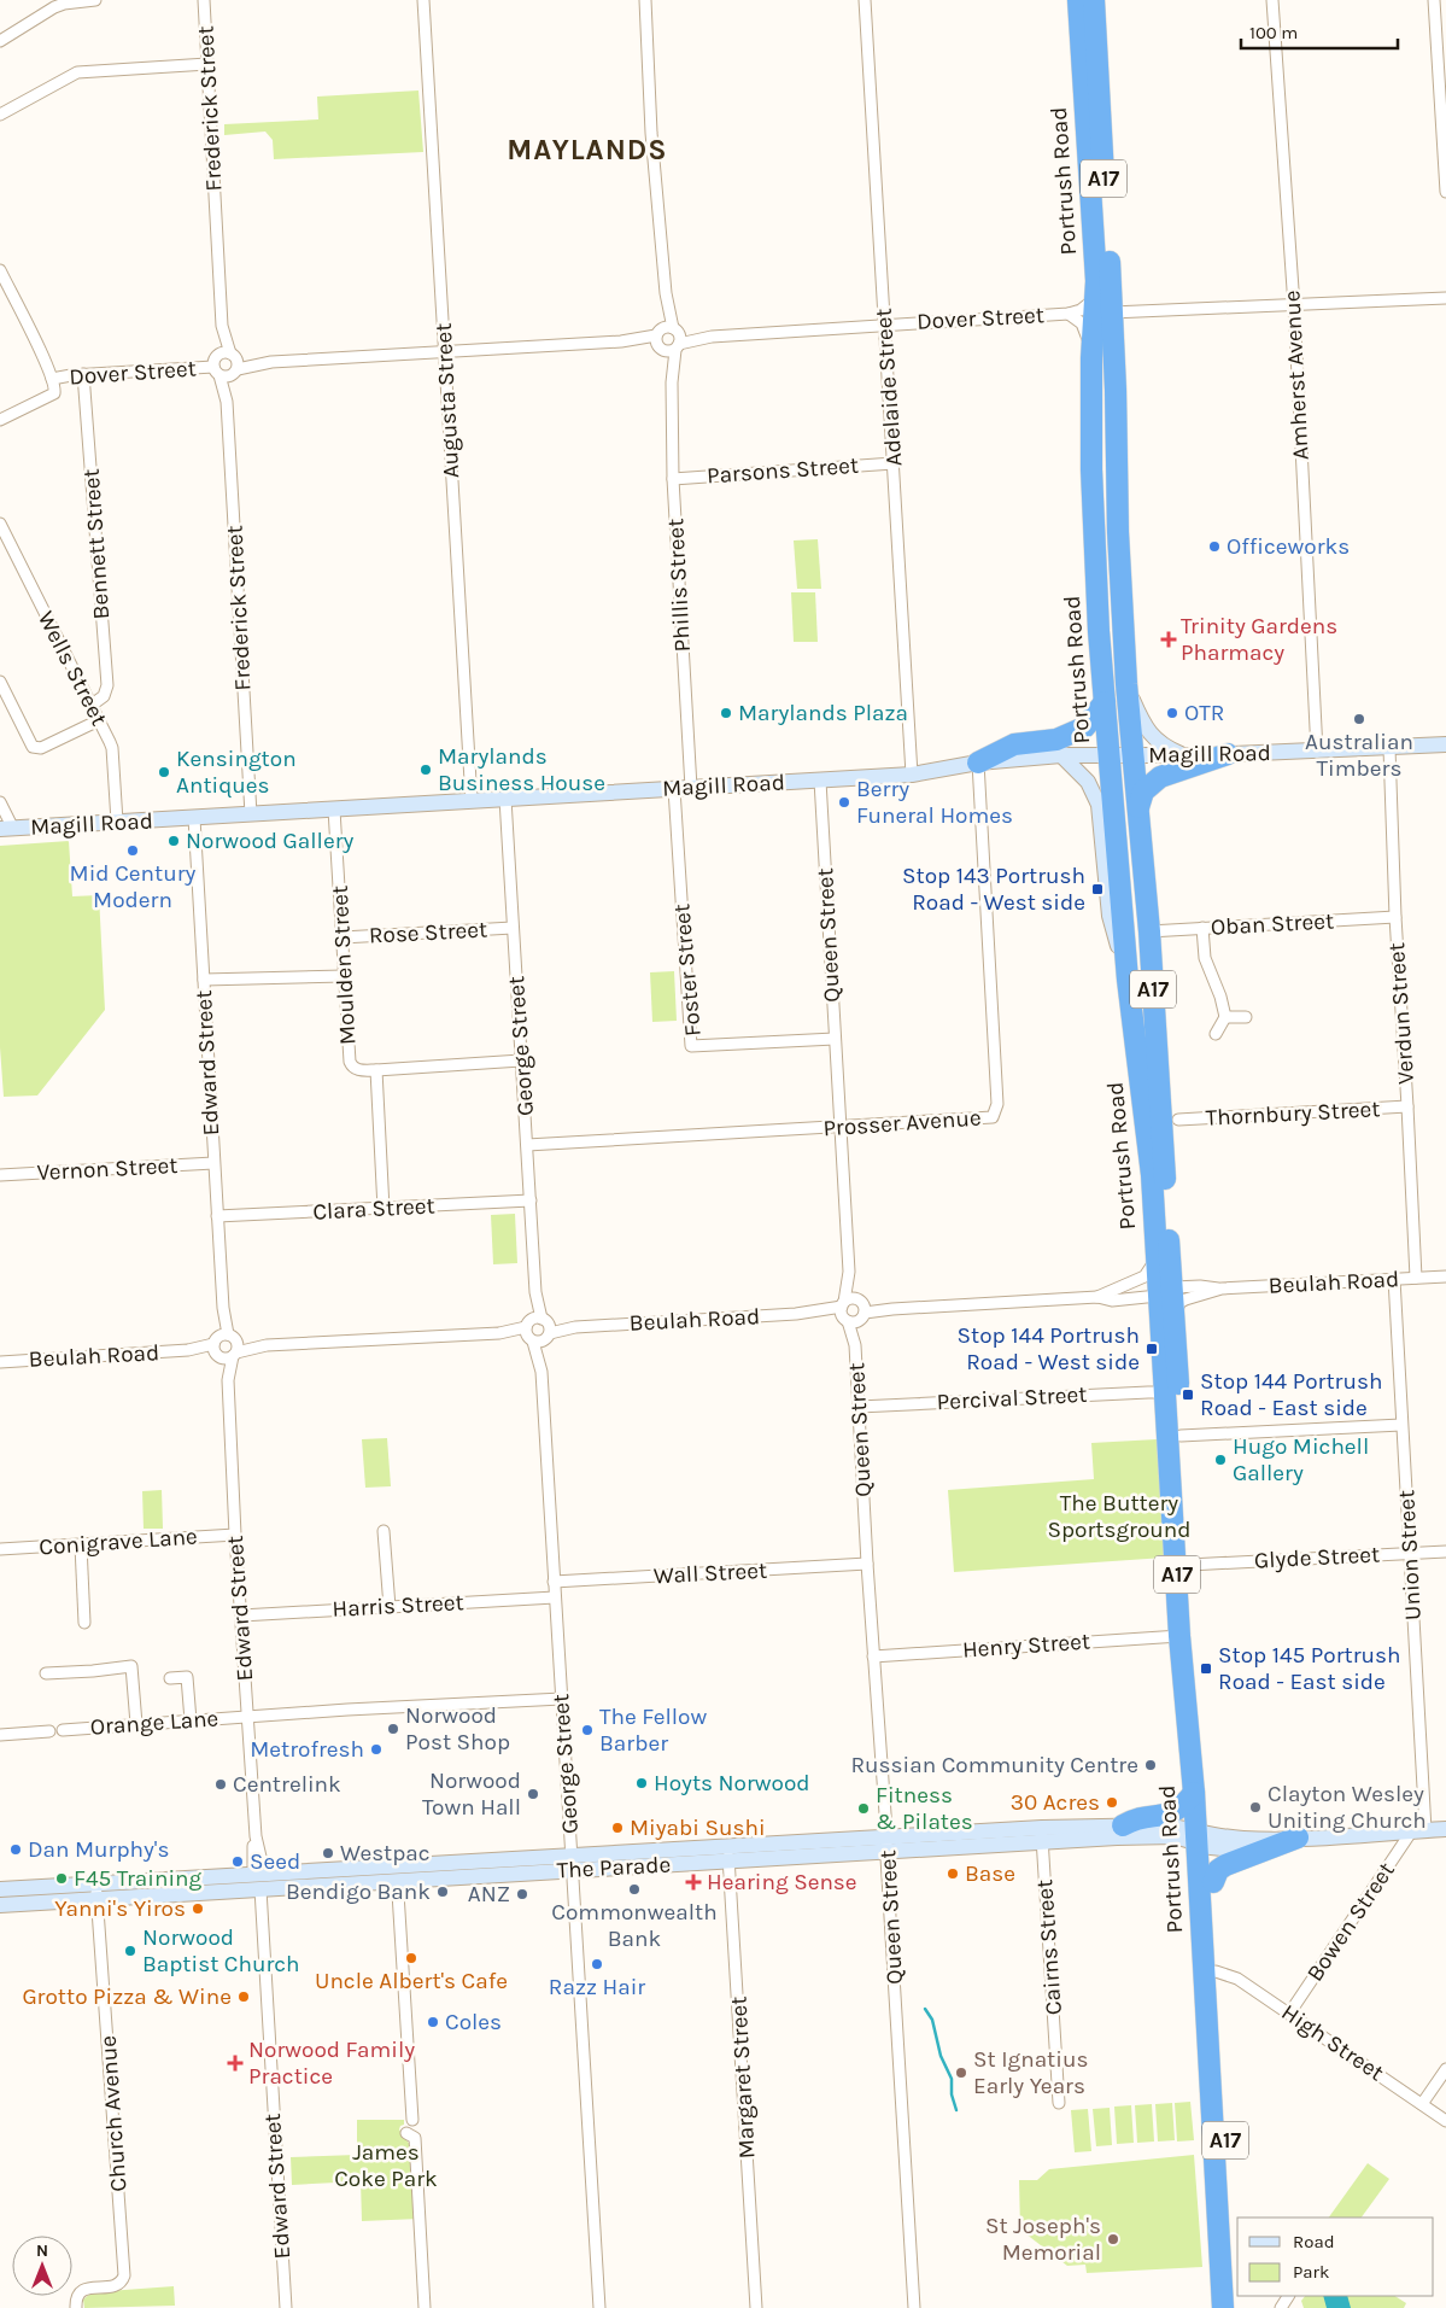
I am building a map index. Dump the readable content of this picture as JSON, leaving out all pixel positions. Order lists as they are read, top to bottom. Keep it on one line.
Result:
{"streets":{"highway":["A17","Portrush Road"],"main road":["Magill Road","The Parade"],"street":["Frederick Street","Dover Street","Amherst Avenue","Adelaide Street","Augusta Street","Parsons Street","Bennett Street","Phillis Street","Wells Street","Oban Street","Rose Street","Queen Street","Moulden Street","Foster Street","Verdun Street","George Street","Edward Street","Thornbury Street","Prosser Avenue","Vernon Street","Clara Street","Beulah Road","Percival Street","Conigrave Lane","Union Street","Glyde Street","Wall Street","Harris Street","Henry Street","Orange Lane","Bowen Street","Cairns Street","High Street","Margaret Street","Church Avenue"]},"crossings":[["Frederick Street","Dover Street"],["Frederick Street","Magill Road"],["Portrush Road","Dover Street"],["Portrush Road","Magill Road"],["Portrush Road","Oban Street"],["Portrush Road","Beulah Road"],["Portrush Road","Percival Street"],["Portrush Road","Glyde Street"],["Portrush Road","Henry Street"],["Portrush Road","The Parade"],["Portrush Road","High Street"],["Dover Street","Adelaide Street"],["Dover Street","Augusta Street"],["Dover Street","Bennett Street"],["Dover Street","Phillis Street"],["Amherst Avenue","Magill Road"],["Adelaide Street","Parsons Street"],["Adelaide Street","Magill Road"],["Augusta Street","Magill Road"],["Parsons Street","Phillis Street"],["Bennett Street","Wells Street"],["Phillis Street","Magill Road"],["Wells Street","Magill Road"],["Magill Road","Queen Street"],["Magill Road","Moulden Street"],["Magill Road","Foster Street"],["Magill Road","Verdun Street"],["Magill Road","George Street"],["Magill Road","Edward Street"],["Magill Road","Prosser Avenue"],["Oban Street","Verdun Street"],["Rose Street","Moulden Street"],["Rose Street","George Street"],["Queen Street","Foster Street"],["Queen Street","Prosser Avenue"],["Queen Street","Beulah Road"],["Queen Street","Percival Street"],["Queen Street","Wall Street"],["Queen Street","Henry Street"],["Queen Street","The Parade"],["Moulden Street","Clara Street"],["Verdun Street","Thornbury Street"],["Verdun Street","Beulah Road"],["George Street","Prosser Avenue"],["George Street","Clara Street"],["George Street","Beulah Road"],["George Street","Wall Street"],["George Street","Harris Street"],["George Street","Orange Lane"],["George Street","The Parade"],["Edward Street","Vernon Street"],["Edward Street","Clara Street"],["Edward Street","Beulah Road"],["Edward Street","Conigrave Lane"],["Edward Street","Harris Street"],["Edward Street","Orange Lane"],["Edward Street","The Parade"],["Beulah Road","Union Street"],["Union Street","Glyde Street"],["Union Street","The Parade"],["Union Street","Bowen Street"],["The Parade","Bowen Street"],["The Parade","Cairns Street"],["The Parade","Margaret Street"],["The Parade","Church Avenue"],["Bowen Street","High Street"]],"districts":["MAYLANDS"],"parks":["The Buttery Sportsground","James Coke Park"],"places":{"other":["Officeworks","Marylands Plaza","OTR","Australian Timbers","Marylands Business House","Kensington Antiques","Berry Funeral Homes","Norwood Gallery","Mid Century Modern","Hugo Michell Gallery","Norwood Post Shop","The Fellow Barber","Metrofresh","Russian Community Centre","Hoyts Norwood","Centrelink","Norwood Town Hall","30 Acres","Clayton Wesley Uniting Church","Fitness & Pilates","Miyabi Sushi","Dan Murphy's","Westpac","Seed","Base","F45 Training","Commonwealth Bank","Bendigo Bank","ANZ","Yanni's Yiros","Norwood Baptist Church","Uncle Albert's Cafe","Razz Hair","Grotto Pizza & Wine","Coles","St Ignatius Early Years","St Joseph's Memorial"],"health":["Trinity Gardens Pharmacy","Hearing Sense","Norwood Family Practice"],"transit":["Stop 143 Portrush Road - West side","Stop 144 Portrush Road - West side","Stop 144 Portrush Road - East side","Stop 145 Portrush Road - East side"]},"legend":["Road","Park"],"scale_bar":"100 m","north":"top"}
